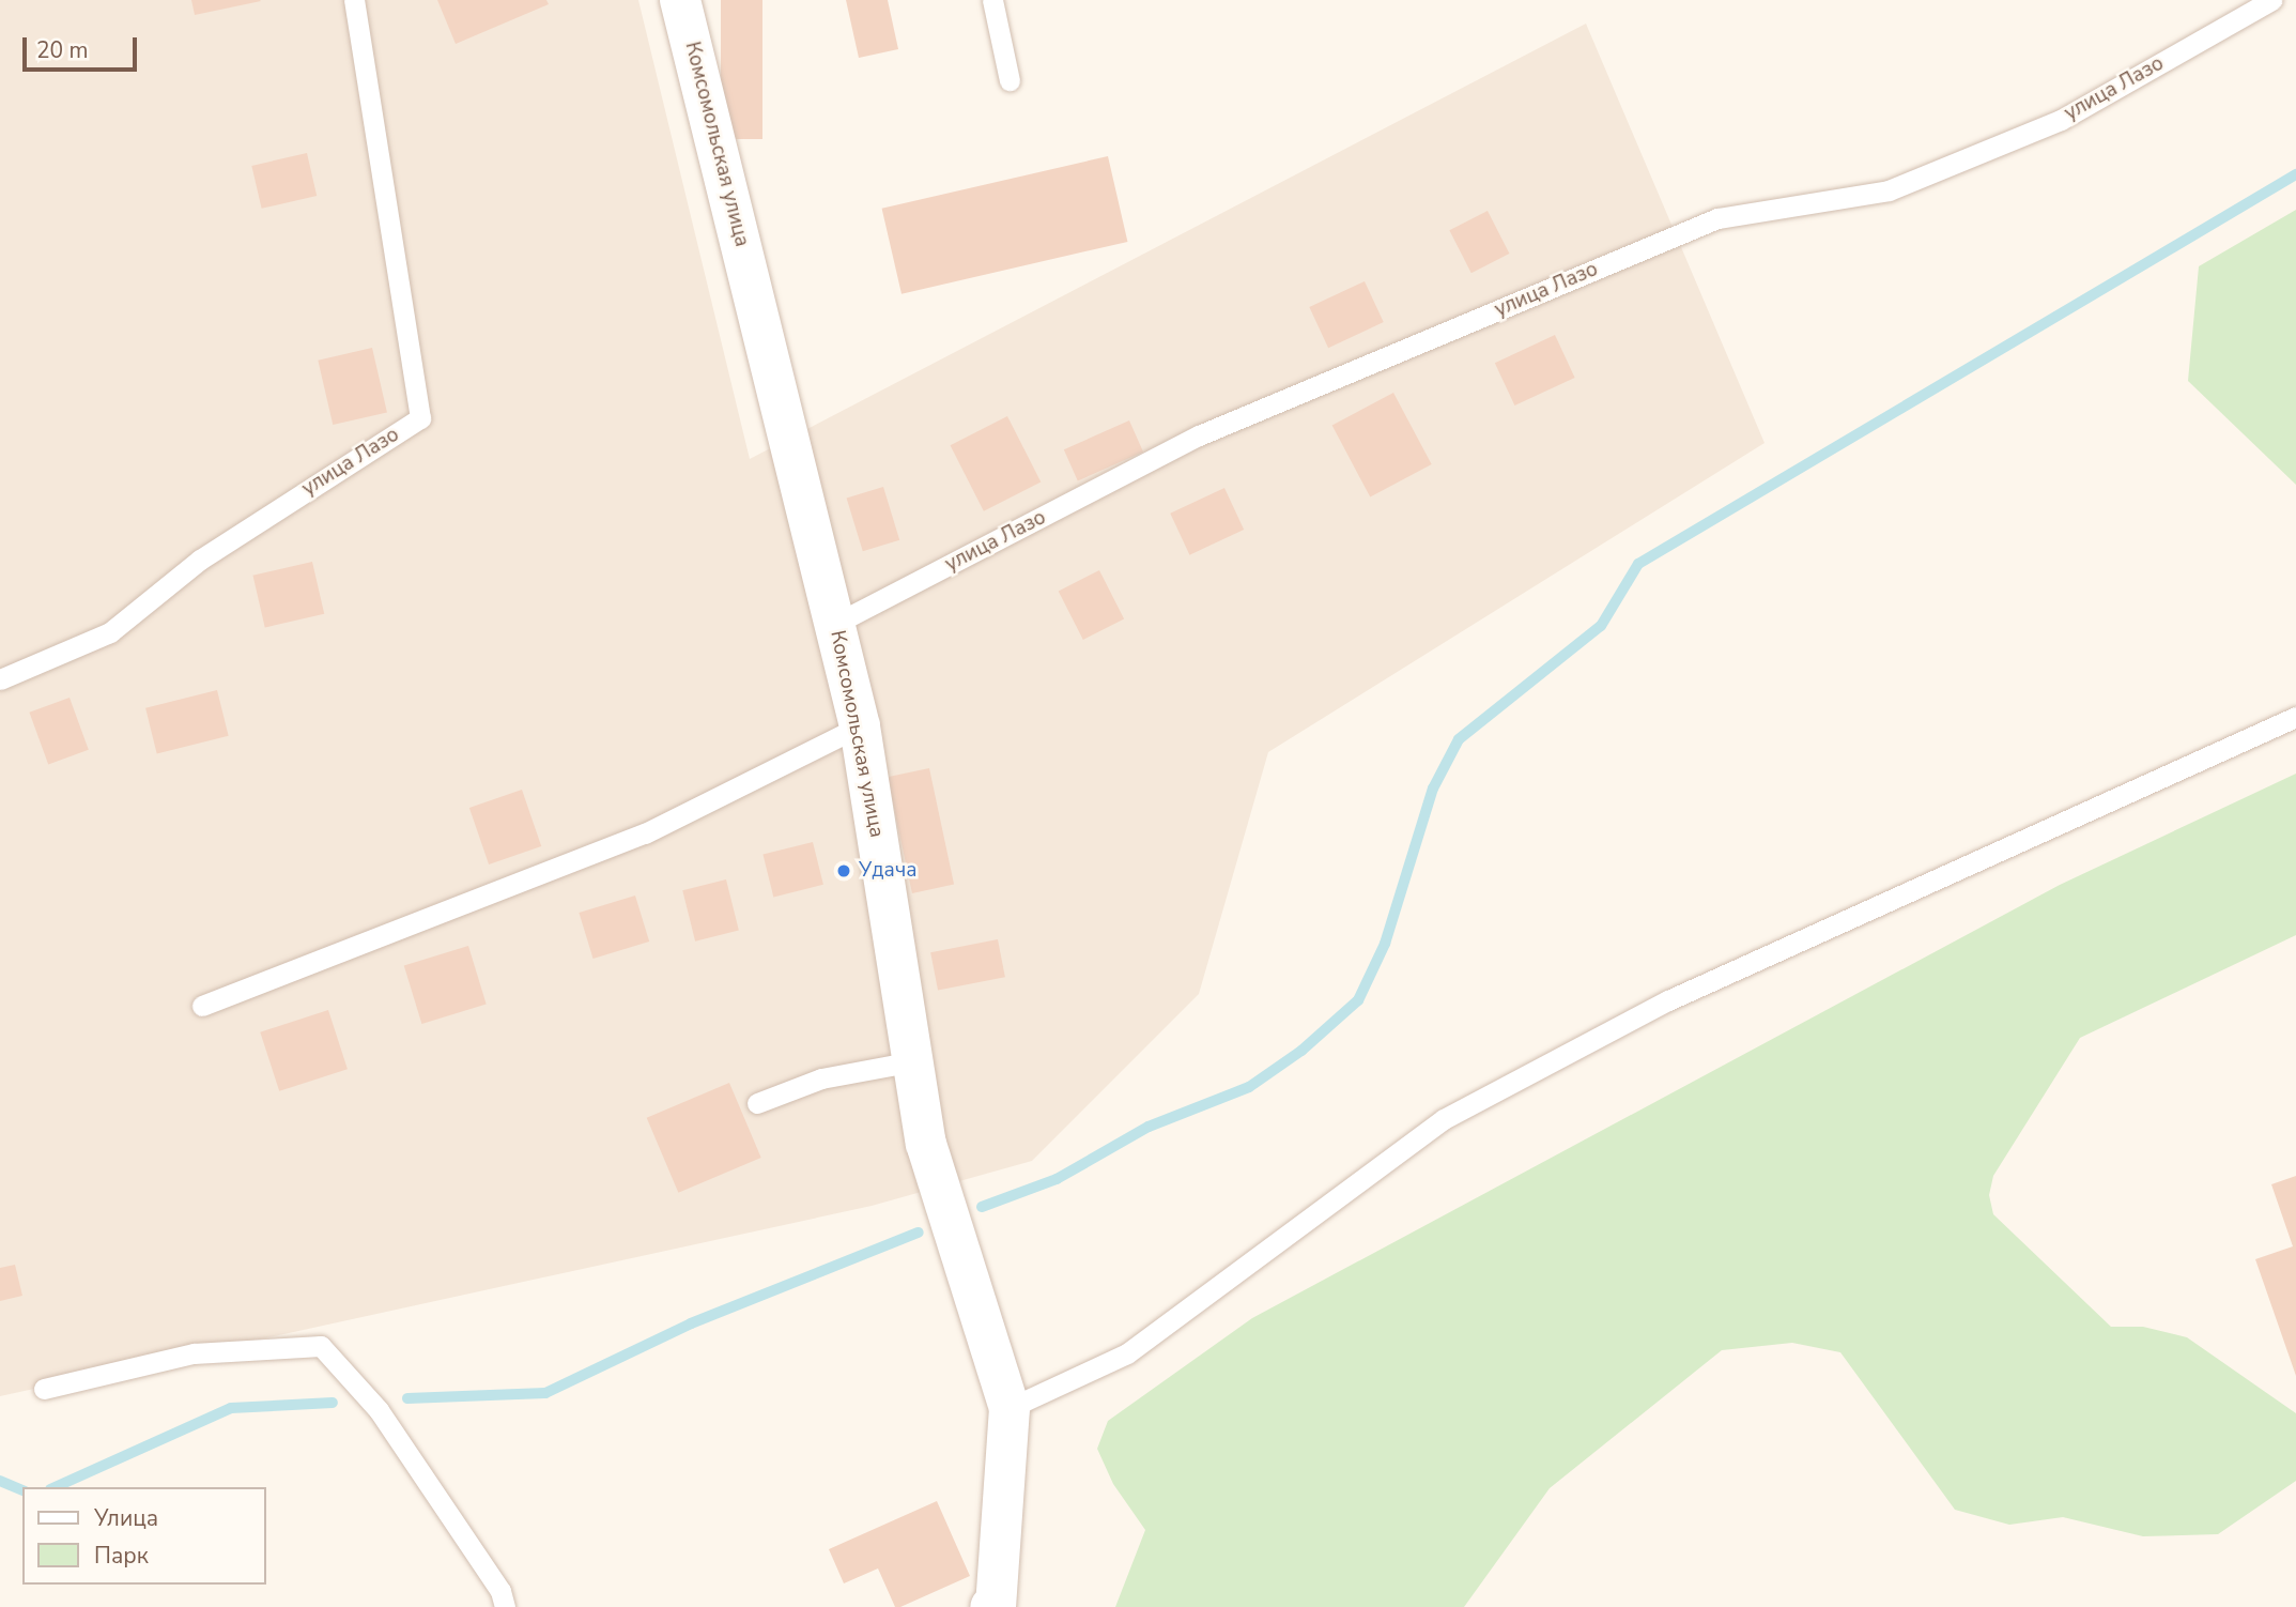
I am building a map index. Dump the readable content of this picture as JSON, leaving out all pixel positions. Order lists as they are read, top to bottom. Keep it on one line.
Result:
{"streets":{"street":["Комсомольская улица"],"lane":["улица Лазо"]},"crossings":[["улица Лазо","Комсомольская улица"]],"places":["Удача"],"legend":["Улица","Парк"],"scale_bar":"20 m"}
